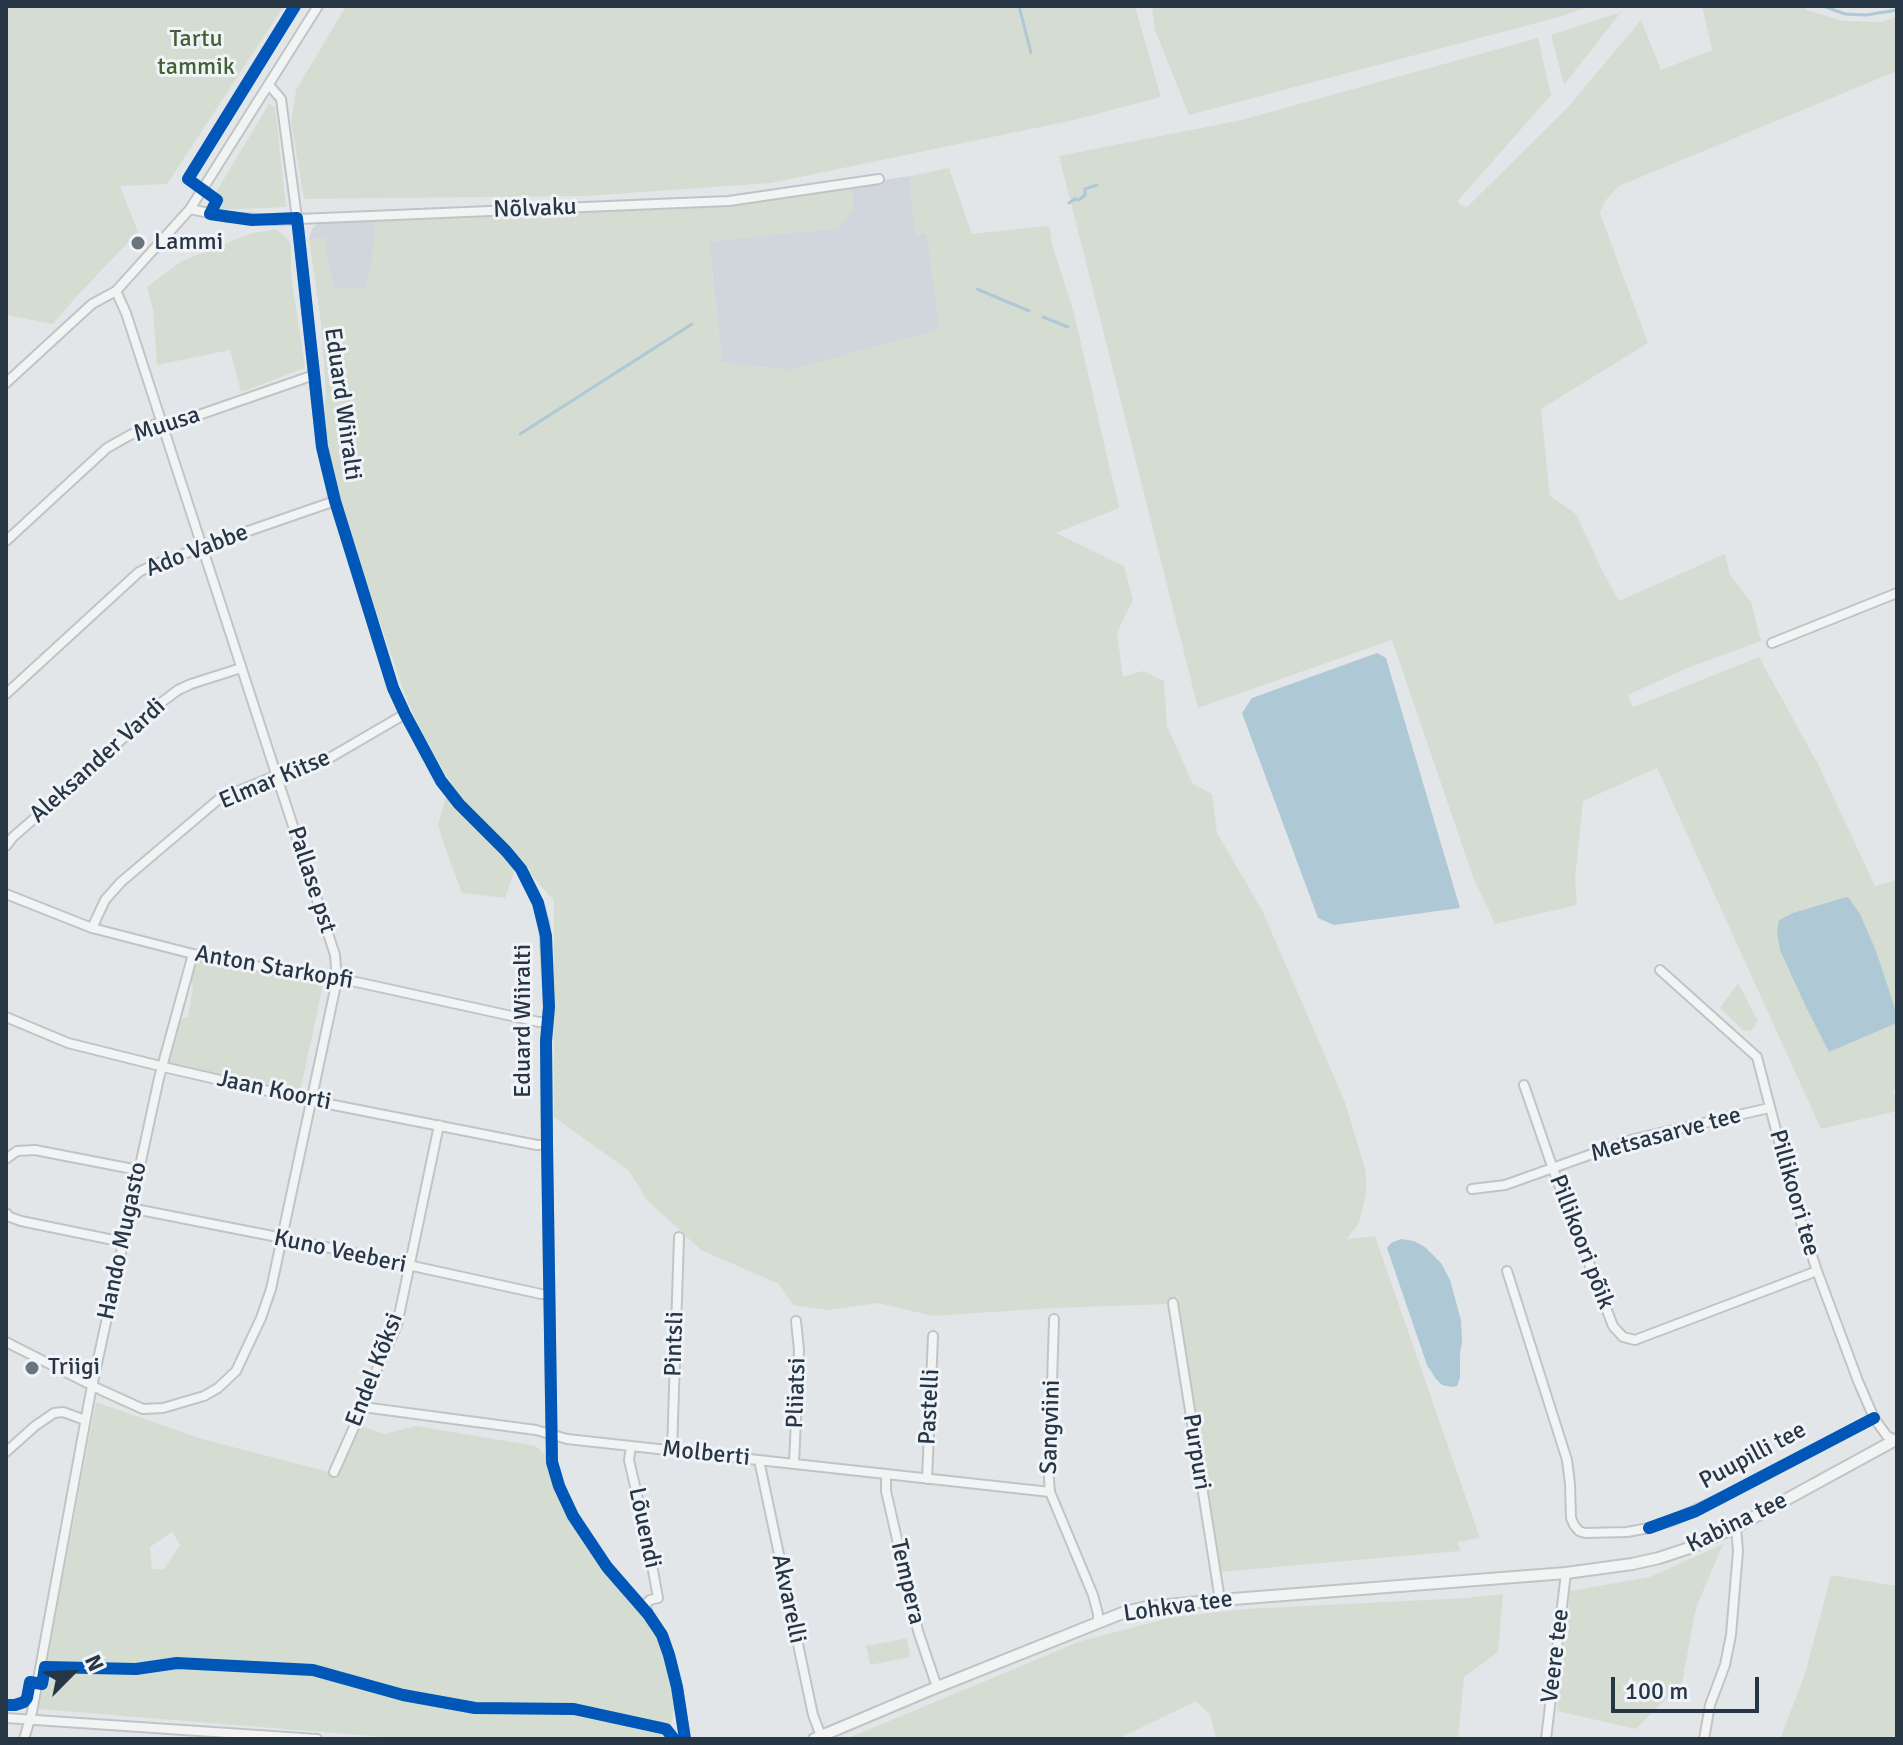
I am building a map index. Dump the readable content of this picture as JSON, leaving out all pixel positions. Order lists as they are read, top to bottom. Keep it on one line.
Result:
{"streets":{"street":["Nõlvaku","Eduard Wiiralti","Muusa","Ado Vabbe","Aleksander Vardi","Elmar Kitse","Pallase pst","Anton Starkopfi","Jaan Koorti","Metsasarve tee","Pillikoori tee","Hando Mugasto","Pillikoori põik","Kuno Veeberi","Pintsli","Endel Kõksi","Pliiatsi","Pastelli","Sangviini","Purpuri","Molberti","Puupilli tee","Kabina tee","Lõuendi","Tempera","Akvarelli","Lohkva tee","Veere tee"]},"crossings":[["Nõlvaku","Eduard Wiiralti"],["Eduard Wiiralti","Muusa"],["Eduard Wiiralti","Ado Vabbe"],["Eduard Wiiralti","Elmar Kitse"],["Eduard Wiiralti","Anton Starkopfi"],["Eduard Wiiralti","Jaan Koorti"],["Eduard Wiiralti","Kuno Veeberi"],["Eduard Wiiralti","Molberti"],["Eduard Wiiralti","Lõuendi"],["Muusa","Pallase pst"],["Ado Vabbe","Pallase pst"],["Aleksander Vardi","Pallase pst"],["Elmar Kitse","Pallase pst"],["Elmar Kitse","Anton Starkopfi"],["Pallase pst","Anton Starkopfi"],["Pallase pst","Jaan Koorti"],["Pallase pst","Hando Mugasto"],["Pallase pst","Kuno Veeberi"],["Anton Starkopfi","Hando Mugasto"],["Jaan Koorti","Hando Mugasto"],["Jaan Koorti","Endel Kõksi"],["Metsasarve tee","Pillikoori tee"],["Metsasarve tee","Pillikoori põik"],["Pillikoori tee","Pillikoori põik"],["Pillikoori tee","Puupilli tee"],["Pillikoori tee","Kabina tee"],["Hando Mugasto","Kuno Veeberi"],["Kuno Veeberi","Endel Kõksi"],["Pintsli","Molberti"],["Endel Kõksi","Molberti"],["Pliiatsi","Molberti"],["Pastelli","Molberti"],["Sangviini","Molberti"],["Sangviini","Lohkva tee"],["Purpuri","Lohkva tee"],["Molberti","Lõuendi"],["Molberti","Tempera"],["Molberti","Akvarelli"],["Kabina tee","Lohkva tee"],["Kabina tee","Veere tee"],["Tempera","Lohkva tee"],["Akvarelli","Lohkva tee"],["Lohkva tee","Veere tee"]],"parks":["Tartu tammik"],"places":["Lammi","Triigi"],"scale_bar":"100 m","north":"top right"}
